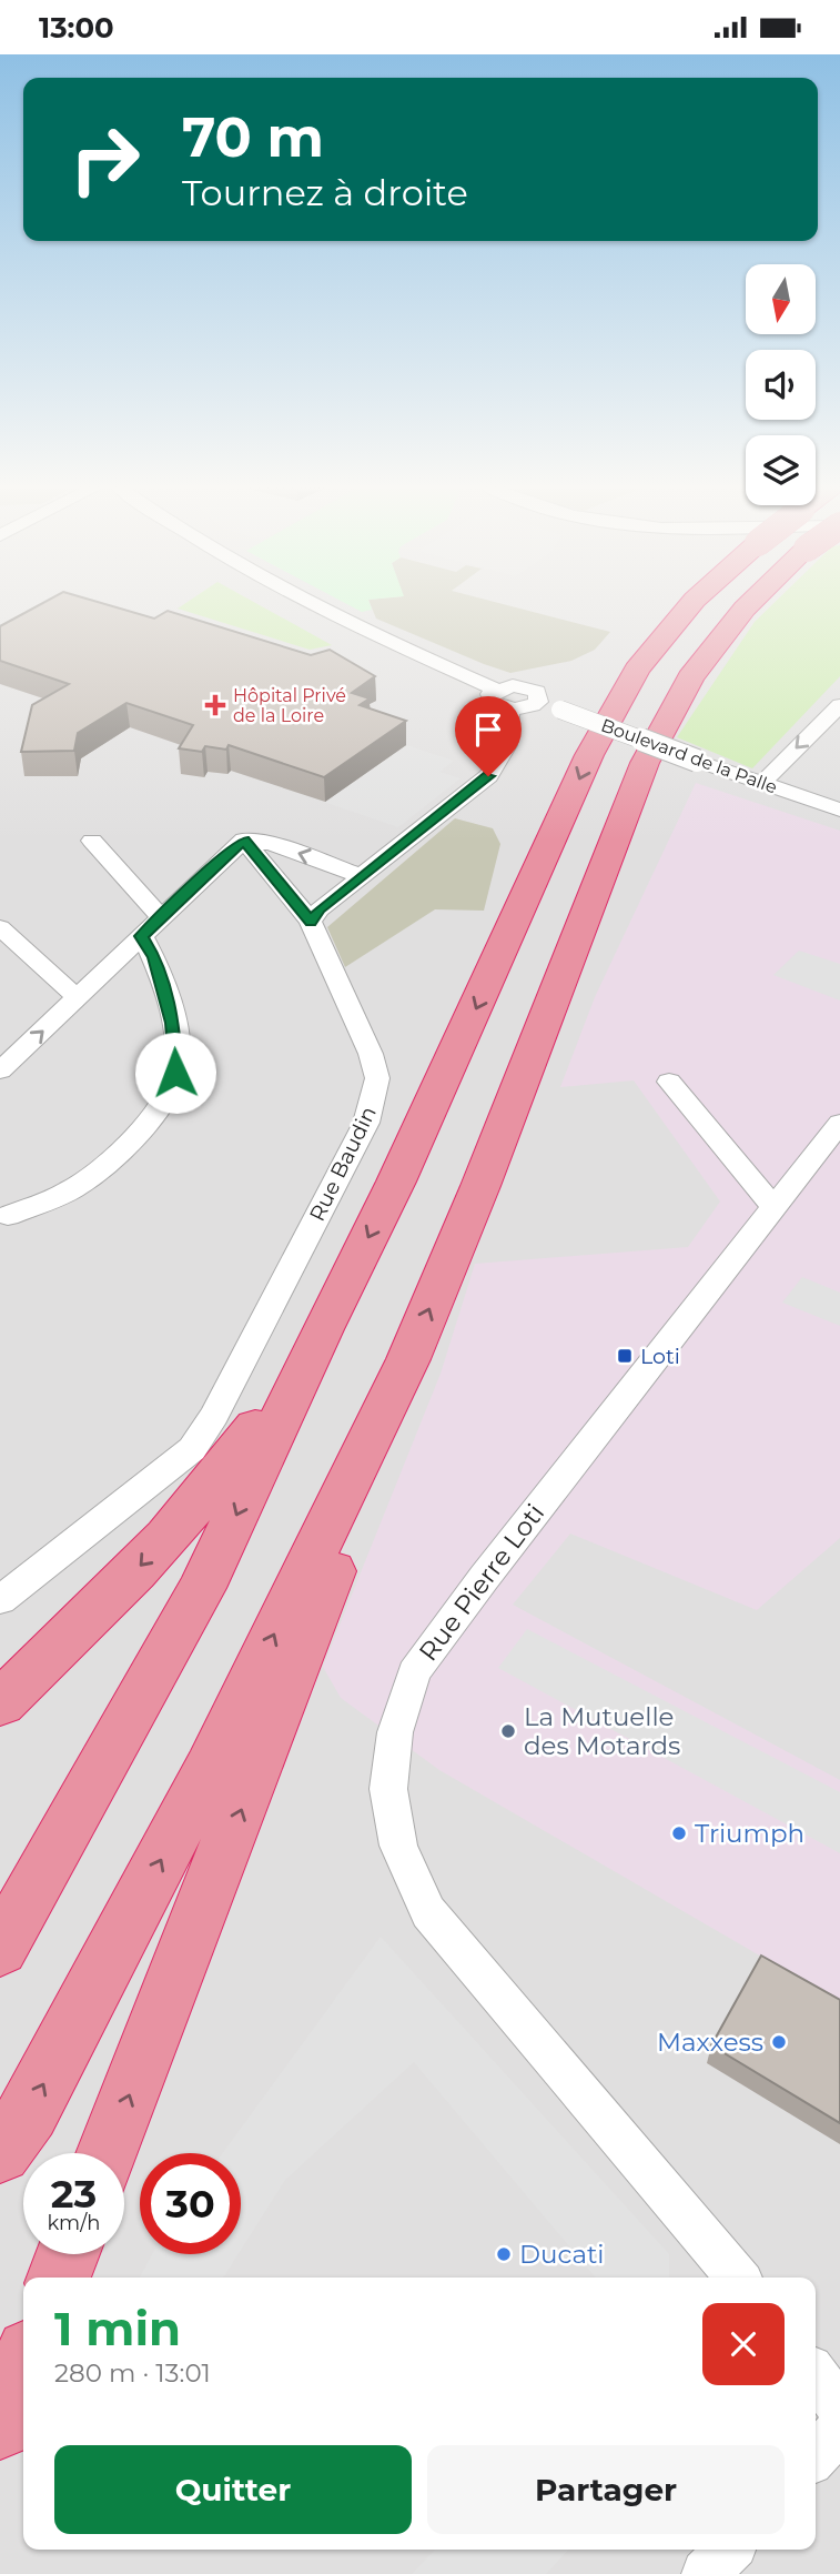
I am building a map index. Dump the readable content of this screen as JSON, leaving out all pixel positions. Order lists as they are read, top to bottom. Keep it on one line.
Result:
{"streets":{"street":["Boulevard de la Palle","Rue Baudin","Rue Pierre Loti"]},"places":{"health":["Hôpital Privé de la Loire"],"transit":["Loti"],"other":["La Mutuelle des Motards","Triumph","Maxxess","Ducati"]},"north":"bottom","page":{"status":"13:00","turn":["70 m","Tournez à droite"],"speed":"23 km/h","limit":"30","heading":["1 min","280 m · 13:01"],"buttons":["Quitter","Partager"]}}
